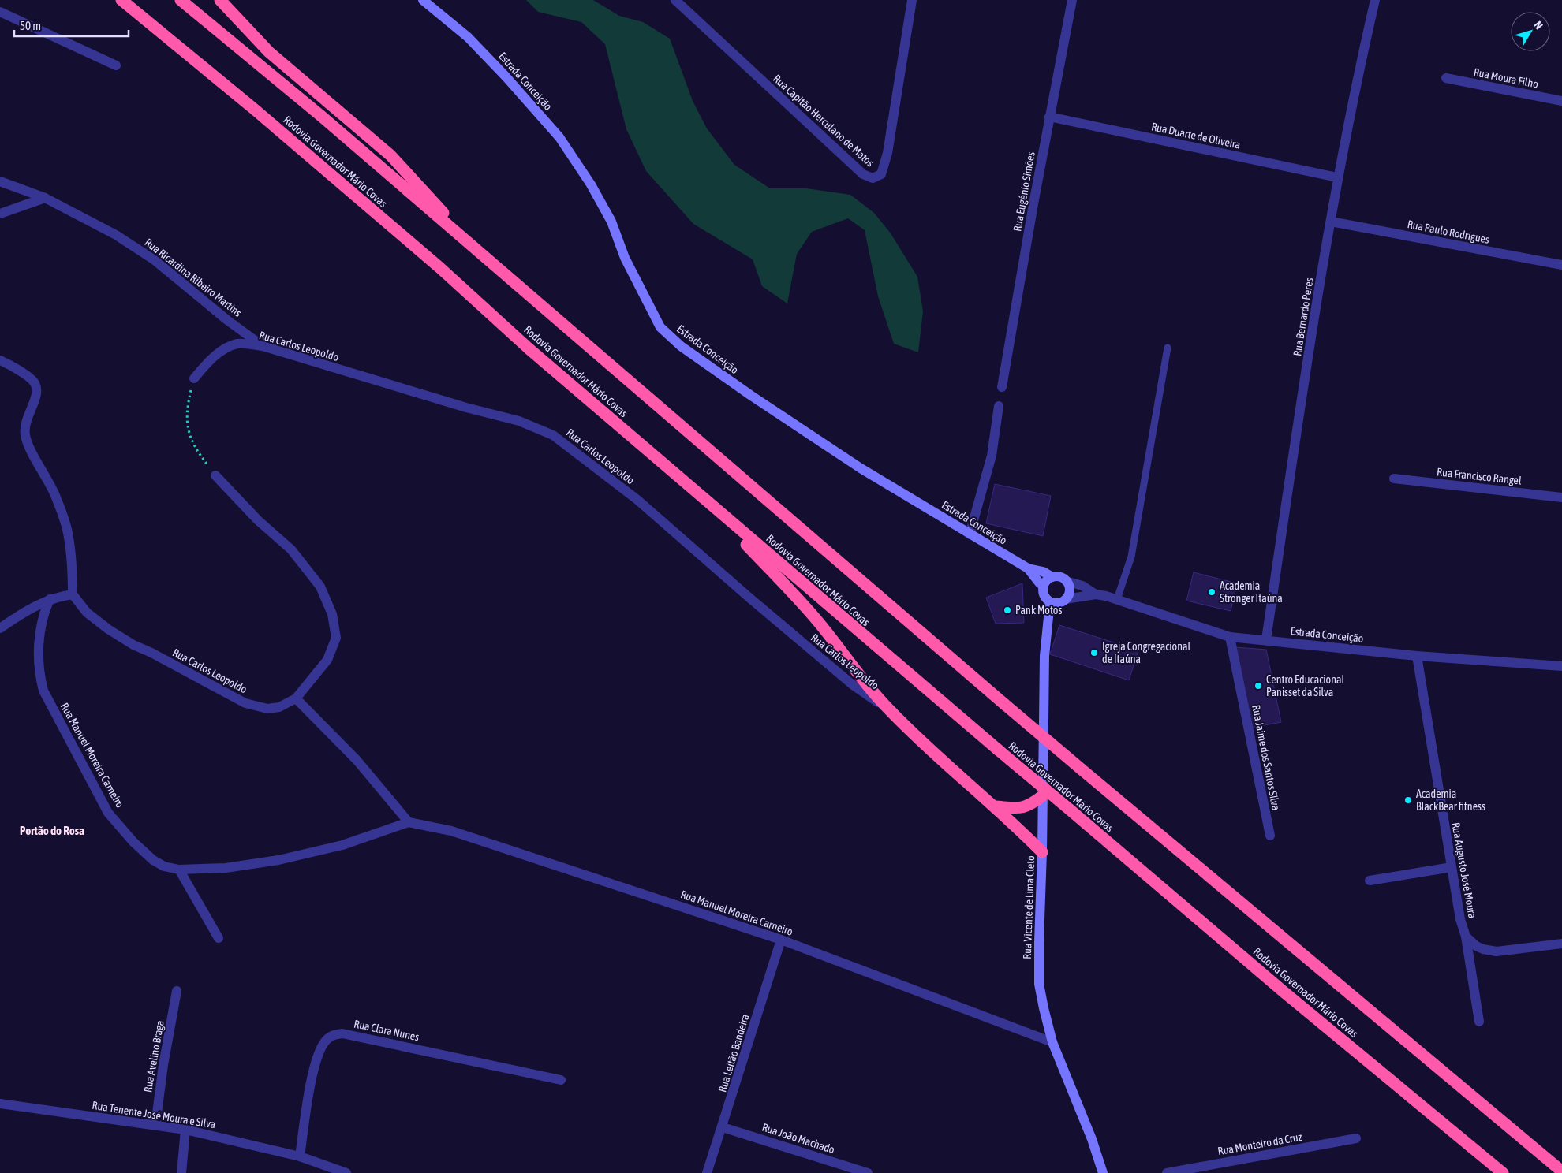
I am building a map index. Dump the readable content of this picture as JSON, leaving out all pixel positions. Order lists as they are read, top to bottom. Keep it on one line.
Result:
{"streets":{"highway":["Rodovia Governador Mário Covas"],"main road":["Estrada Conceição","Rua Vicente de Lima Cleto"],"street":["Rua Moura Filho","Rua Capitão Herculano de Matos","Rua Duarte de Oliveira","Rua Eugênio Simões","Rua Paulo Rodrigues","Rua Ricardina Ribeiro Martins","Rua Bernardo Peres","Rua Carlos Leopoldo","Rua Francisco Rangel","Rua Manuel Moreira Carneiro","Rua Jaime dos Santos Silva","Rua Augusto José Moura","Rua Clara Nunes","Rua Leitão Bandeira","Rua Avelino Braga","Rua Tenente José Moura e Silva","Rua João Machado","Rua Monteiro da Cruz"]},"crossings":[["Estrada Conceição","Rua Bernardo Peres"],["Estrada Conceição","Rua Jaime dos Santos Silva"],["Estrada Conceição","Rua Augusto José Moura"],["Estrada Conceição","Rua Vicente de Lima Cleto"],["Rua Duarte de Oliveira","Rua Eugênio Simões"],["Rua Duarte de Oliveira","Rua Bernardo Peres"],["Rua Paulo Rodrigues","Rua Bernardo Peres"],["Rua Ricardina Ribeiro Martins","Rua Carlos Leopoldo"],["Rua Manuel Moreira Carneiro","Rua Vicente de Lima Cleto"],["Rua Manuel Moreira Carneiro","Rua Leitão Bandeira"],["Rua Clara Nunes","Rua Tenente José Moura e Silva"],["Rua Leitão Bandeira","Rua João Machado"],["Rua Avelino Braga","Rua Tenente José Moura e Silva"]],"districts":["Portão do Rosa"],"places":["Academia Stronger Itaúna","Pank Motos","Igreja Congregacional de Itaúna","Centro Educacional Panisset da Silva","Academia BlackBear fitness"],"scale_bar":"50 m","north":"top right"}
